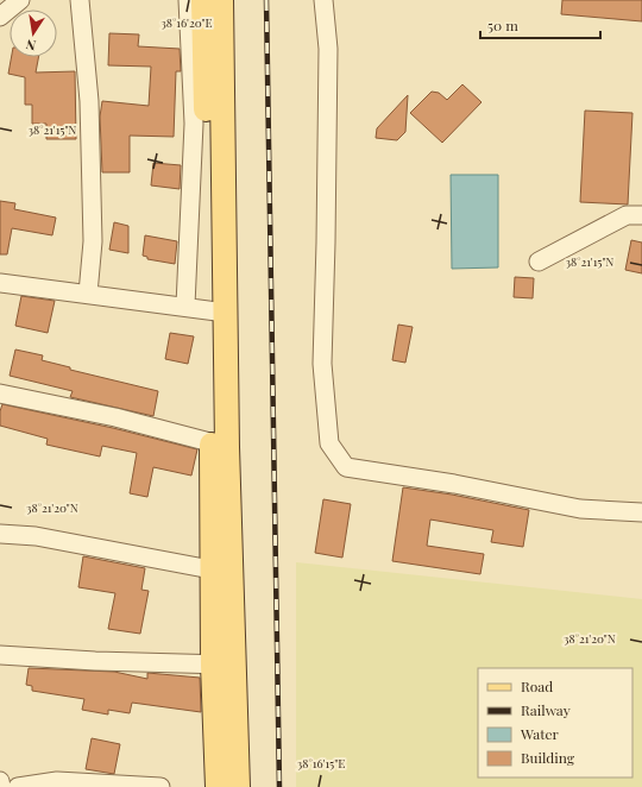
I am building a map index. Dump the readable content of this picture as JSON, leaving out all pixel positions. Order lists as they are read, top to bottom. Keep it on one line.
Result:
{"legend":["Road","Railway","Water","Building"],"scale_bar":"50 m","north":"bottom","coordinates":["38°16'20\"E","38°21'15\"N","38°21'20\"N","38°16'15\"E"]}
